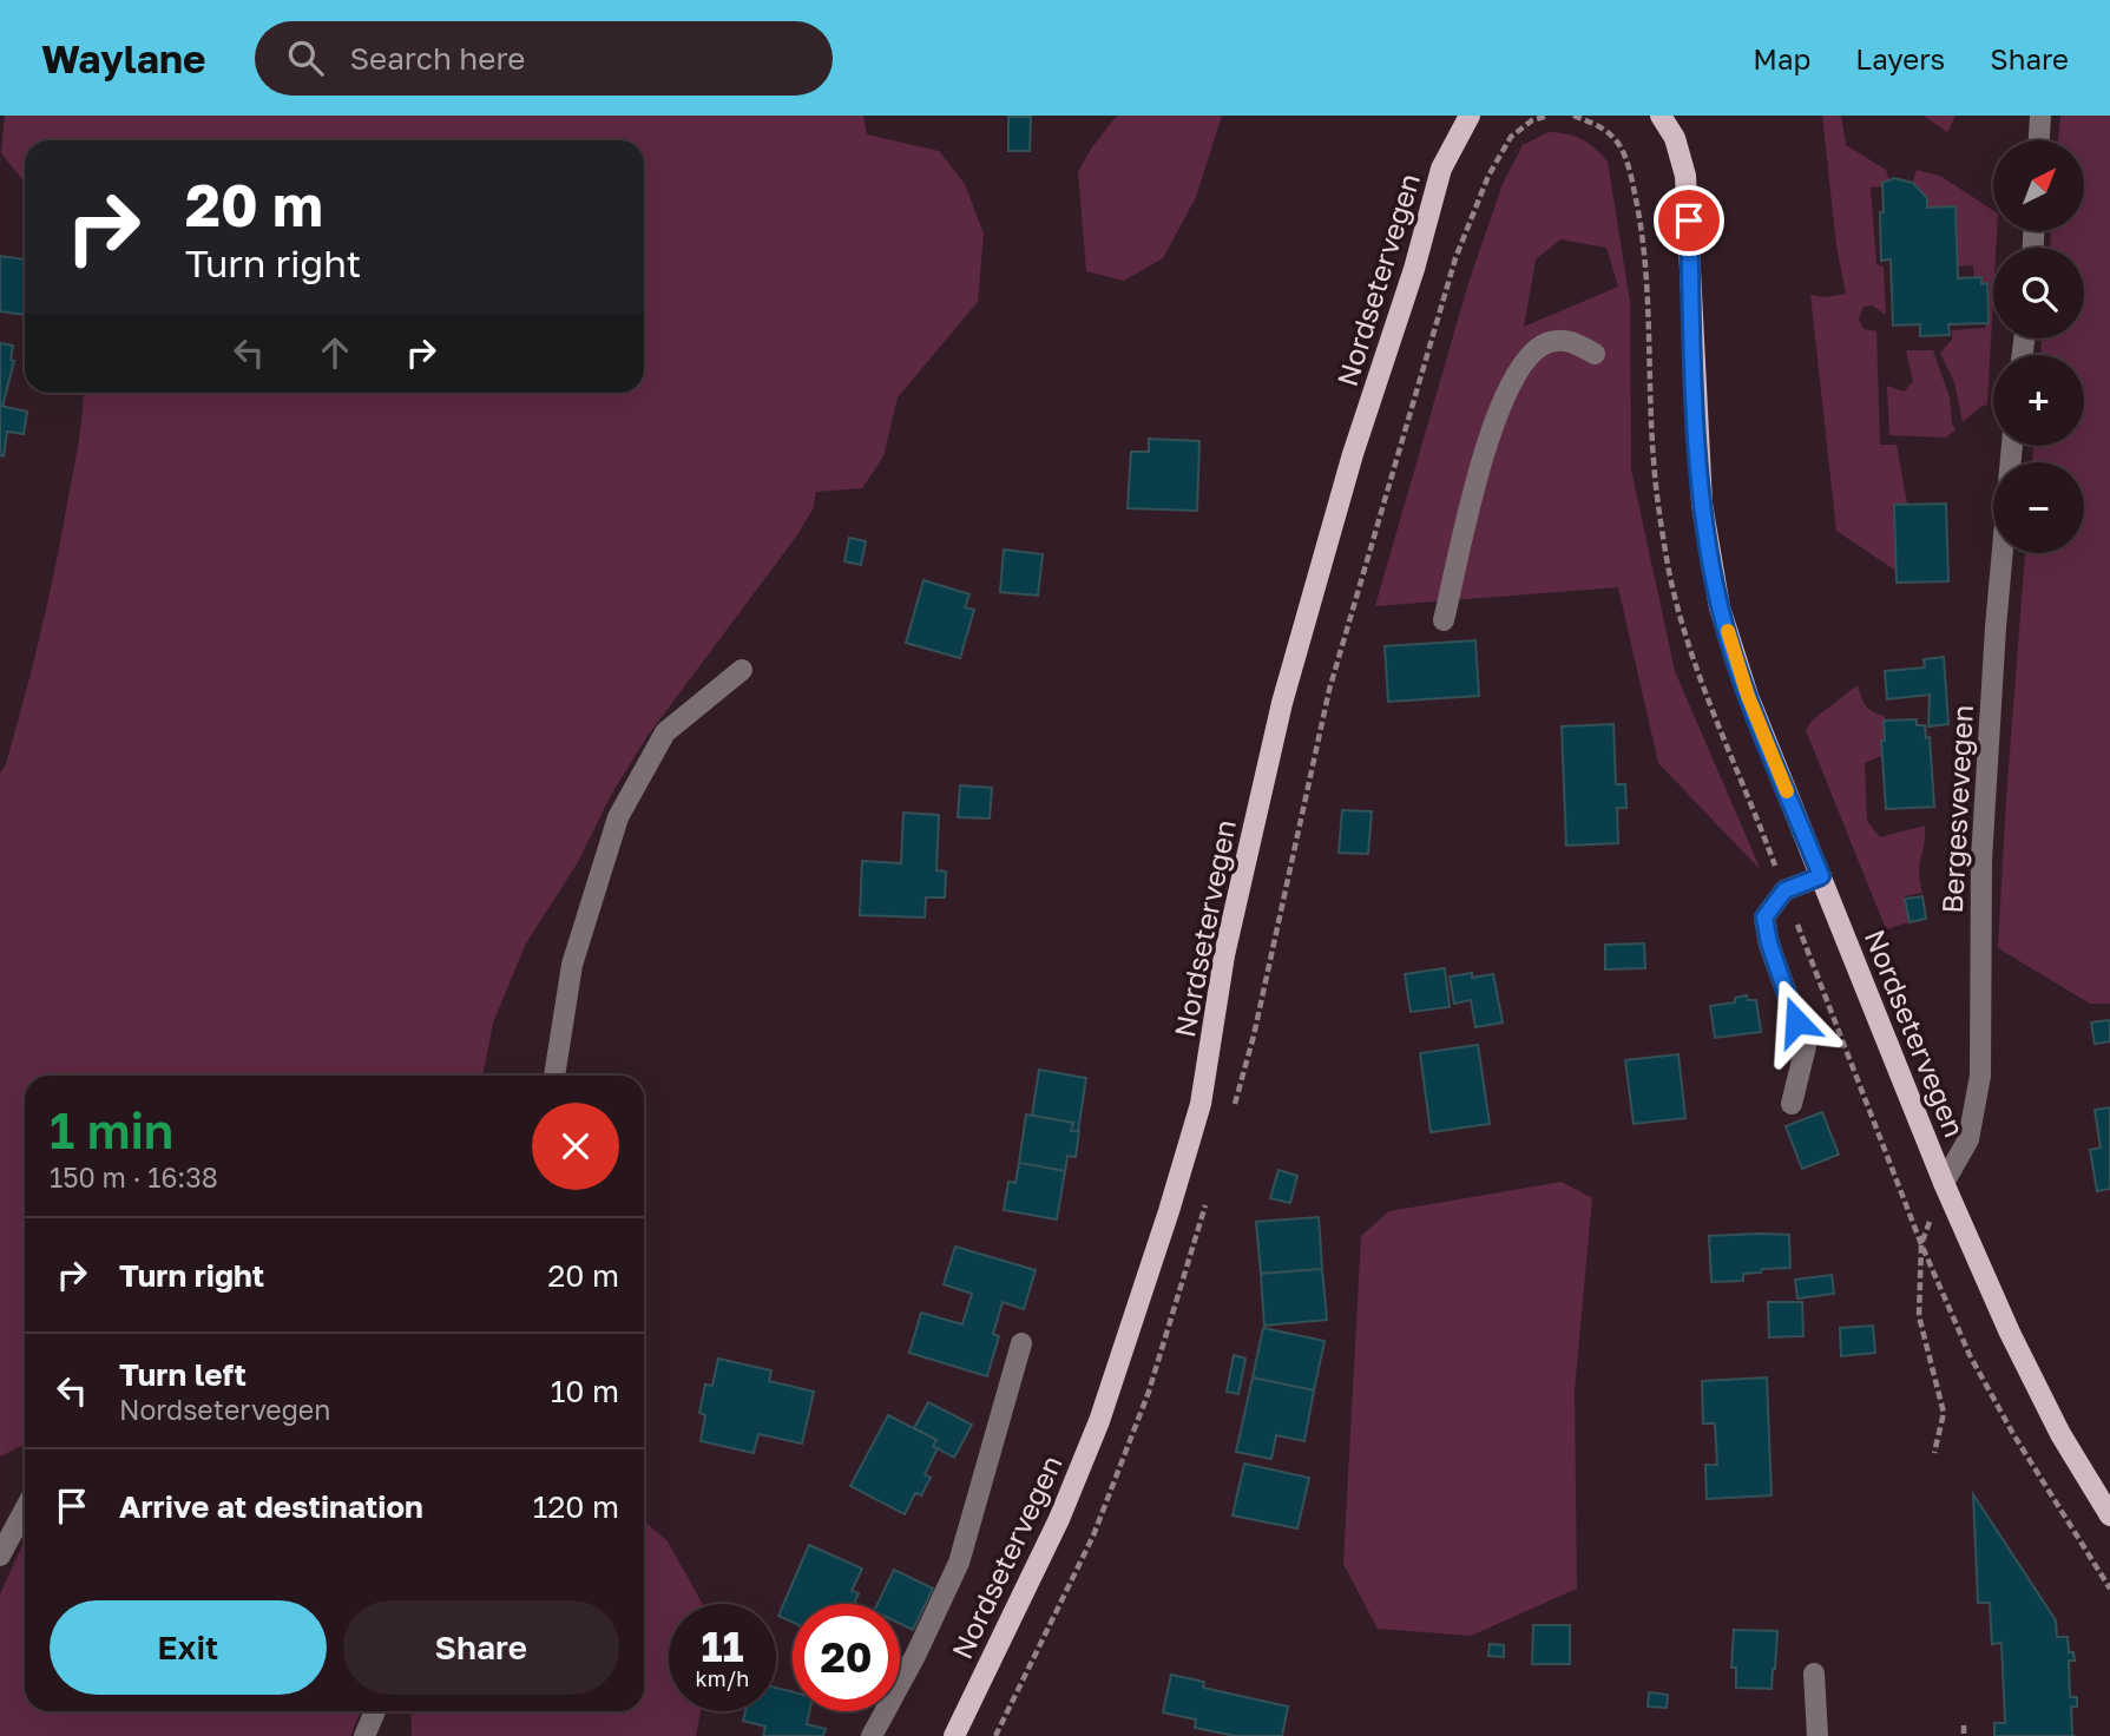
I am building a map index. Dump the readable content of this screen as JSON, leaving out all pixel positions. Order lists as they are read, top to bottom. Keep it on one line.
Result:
{"streets":{"main road":["Nordsetervegen"],"street":["Bergesvevegen"]},"crossings":[["Nordsetervegen","Bergesvevegen"]],"north":"top right","page":{"header":"Waylane","search":"Search here","nav":["Map","Layers","Share"],"map_buttons":["+","−"],"turn":["20 m","Turn right"],"heading":["1 min","150 m · 16:38"],"list":[{"name":"Turn right","value":"20 m"},{"name":"Turn left","note":"Nordsetervegen","value":"10 m"},{"name":"Arrive at destination","value":"120 m"}],"buttons":["Exit","Share"],"speed":"11 km/h","limit":"20"}}
